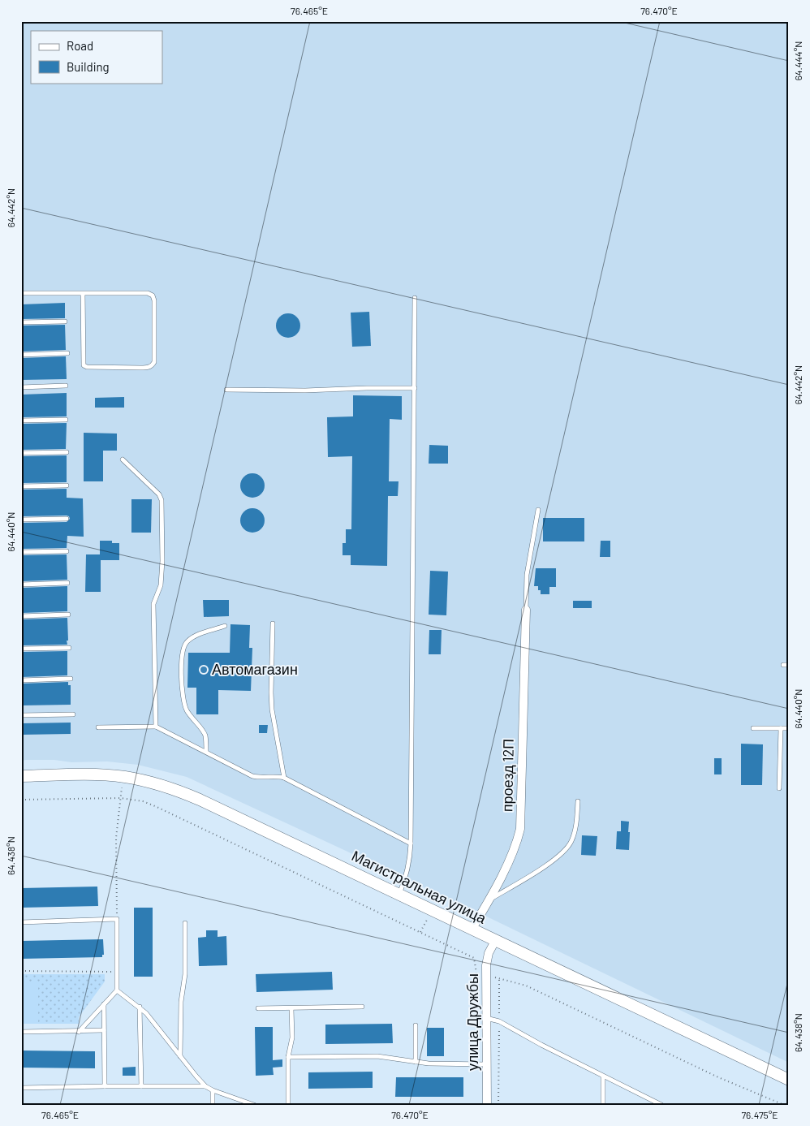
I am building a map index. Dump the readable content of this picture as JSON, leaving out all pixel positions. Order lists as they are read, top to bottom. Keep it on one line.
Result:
{"streets":{"main road":["Магистральная улица"],"street":["проезд 12П","улица Дружбы"]},"crossings":[["проезд 12П","Магистральная улица"],["Магистральная улица","улица Дружбы"]],"places":["Автомагазин"],"legend":["Road","Building"],"coordinates":["76.465°E","76.470°E","64.444°N","64.442°N","64.440°N","64.438°N","76.475°E"]}
